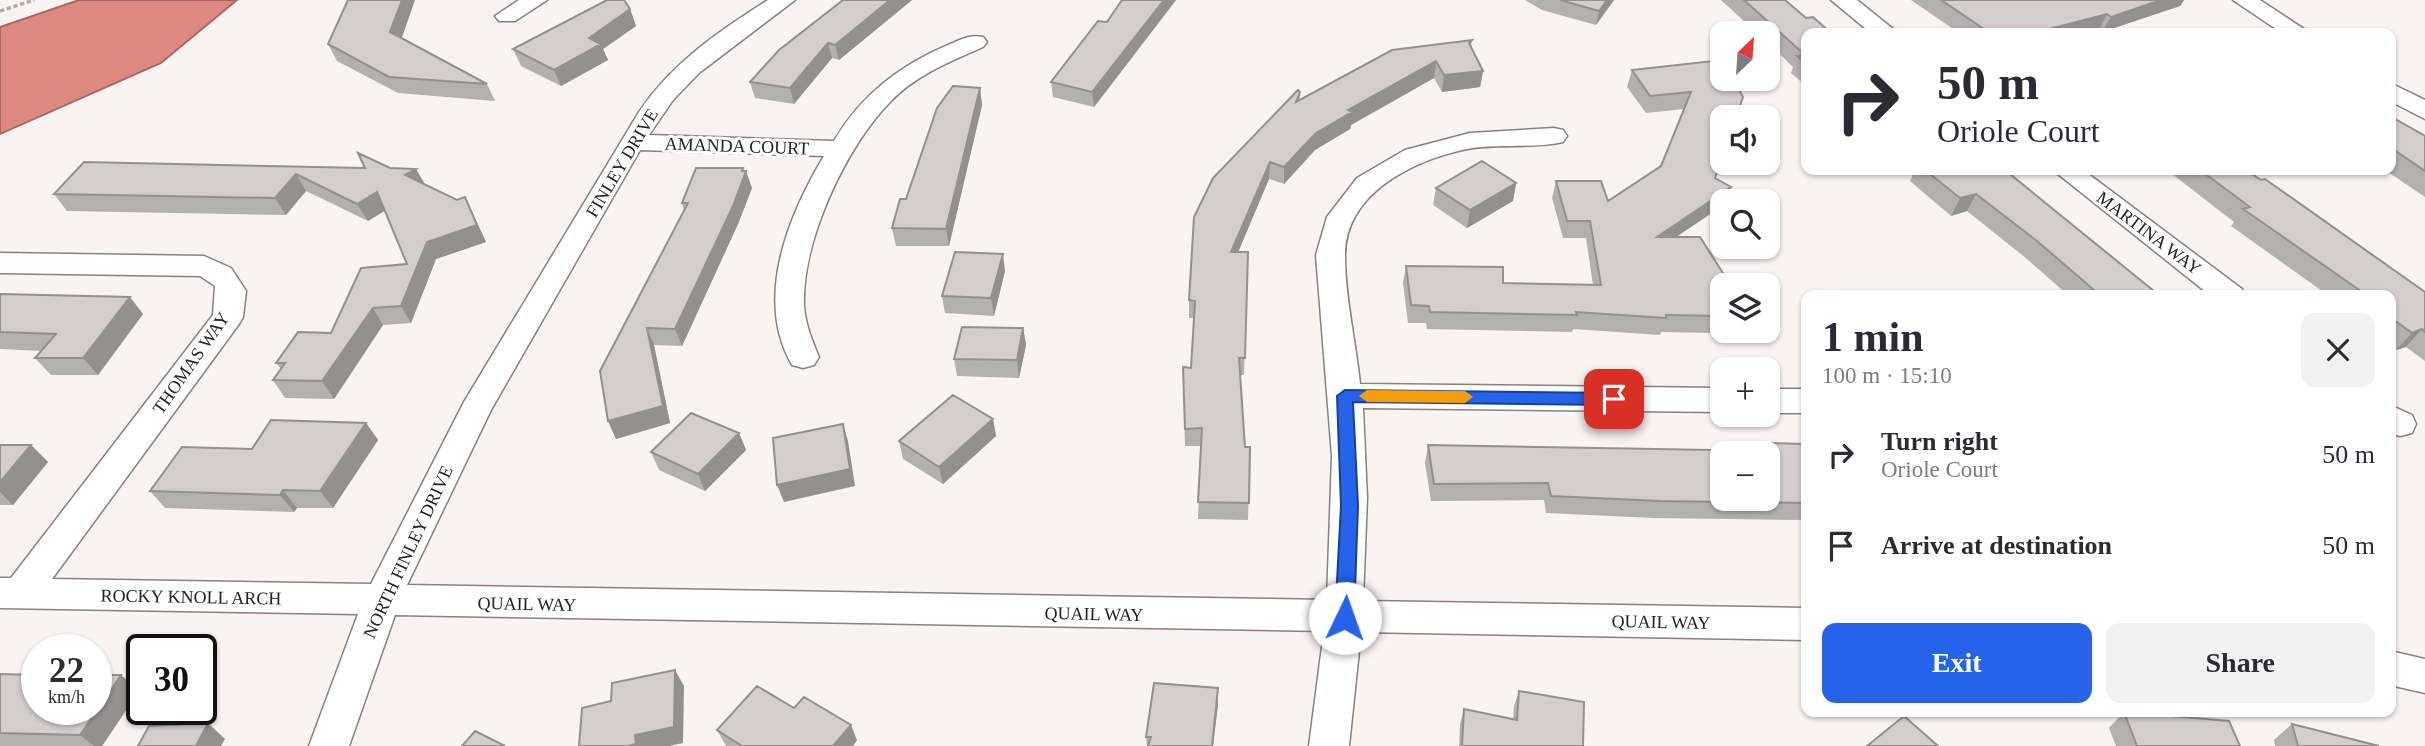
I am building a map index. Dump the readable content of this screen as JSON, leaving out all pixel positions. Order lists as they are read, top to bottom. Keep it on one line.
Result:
{"streets":{"street":["AMANDA COURT","FINLEY DRIVE","MARTINA WAY","THOMAS WAY","NORTH FINLEY DRIVE","ROCKY KNOLL ARCH","QUAIL WAY"]},"crossings":[["AMANDA COURT","FINLEY DRIVE"],["FINLEY DRIVE","NORTH FINLEY DRIVE"],["THOMAS WAY","ROCKY KNOLL ARCH"],["NORTH FINLEY DRIVE","ROCKY KNOLL ARCH"],["NORTH FINLEY DRIVE","QUAIL WAY"],["ROCKY KNOLL ARCH","QUAIL WAY"]],"north":"top right","page":{"map_buttons":["+","−"],"turn":["50 m","Oriole Court"],"heading":["1 min","100 m · 15:10"],"list":[{"name":"Turn right","note":"Oriole Court","value":"50 m"},{"name":"Arrive at destination","value":"50 m"}],"buttons":["Exit","Share"],"speed":"22 km/h","limit":"30"}}
